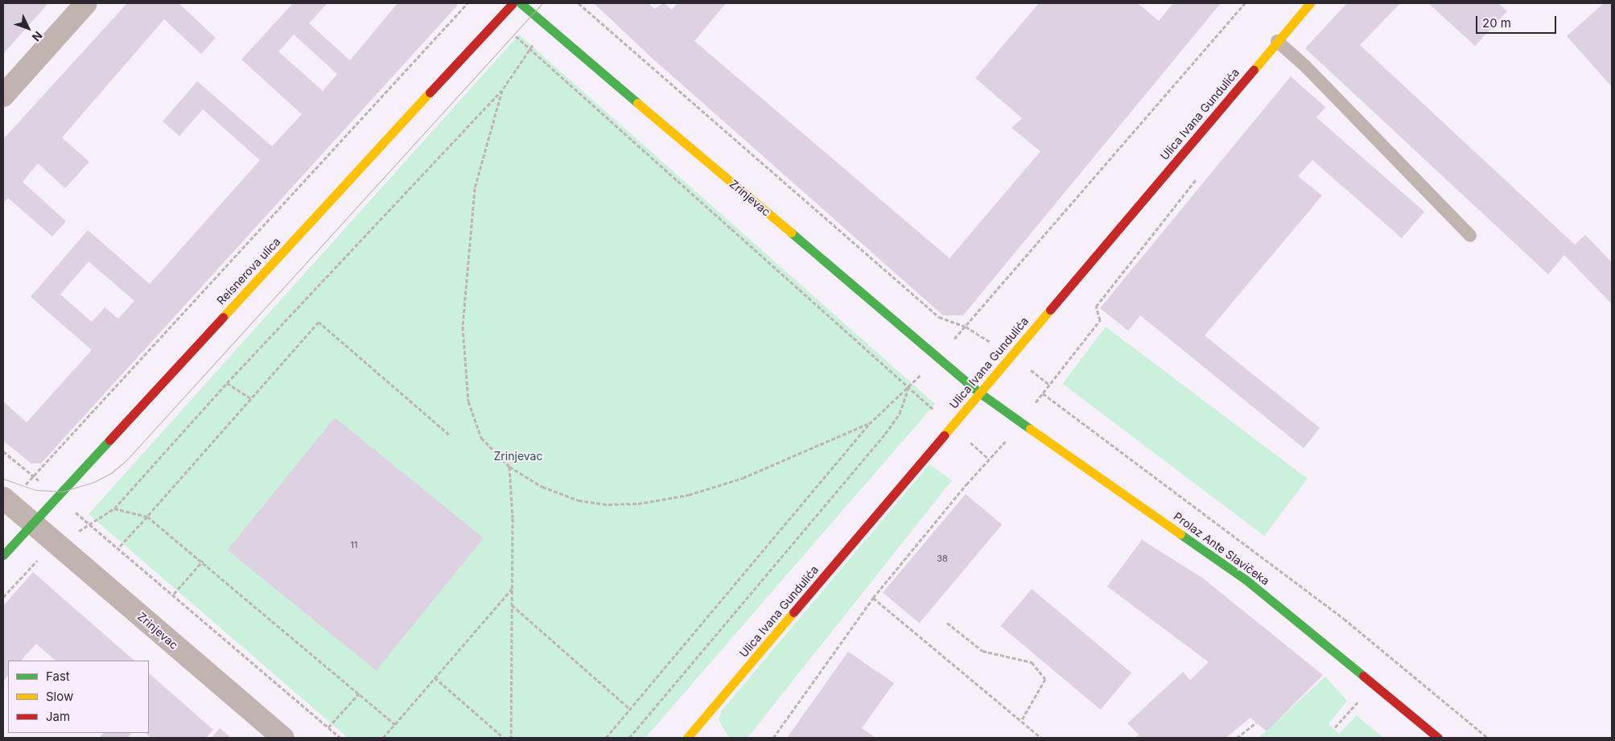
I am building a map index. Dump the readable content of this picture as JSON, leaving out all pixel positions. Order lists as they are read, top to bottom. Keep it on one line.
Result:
{"streets":{"street":["Ulica Ivana Gundulića","Zrinjevac","Reisnerova ulica","Prolaz Ante Slavičeka"]},"crossings":[["Ulica Ivana Gundulića","Zrinjevac"],["Ulica Ivana Gundulića","Prolaz Ante Slavičeka"],["Zrinjevac","Reisnerova ulica"],["Zrinjevac","Prolaz Ante Slavičeka"]],"parks":["Zrinjevac"],"house_numbers":["11","38"],"legend":["Fast","Slow","Jam"],"scale_bar":"20 m","north":"bottom right"}
